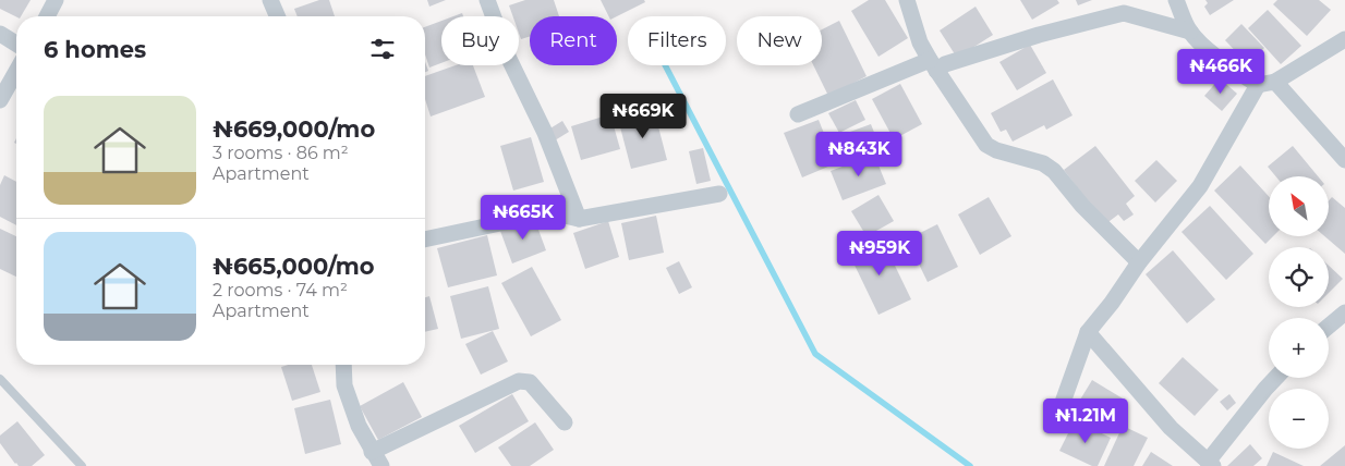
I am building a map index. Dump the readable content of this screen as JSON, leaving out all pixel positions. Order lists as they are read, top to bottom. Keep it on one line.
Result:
{"north":"top left","page":{"chip":["Buy","Rent","Filters","New"],"heading":"6 homes","price":["₦466K","₦669K","₦843K","₦665K","₦959K","₦1.21M"],"list":[{"name":"₦669,000/mo","note":"3 rooms · 86 m² · Apartment"},{"name":"₦665,000/mo","note":"2 rooms · 74 m² · Apartment"}],"map_buttons":["+","−"]}}
